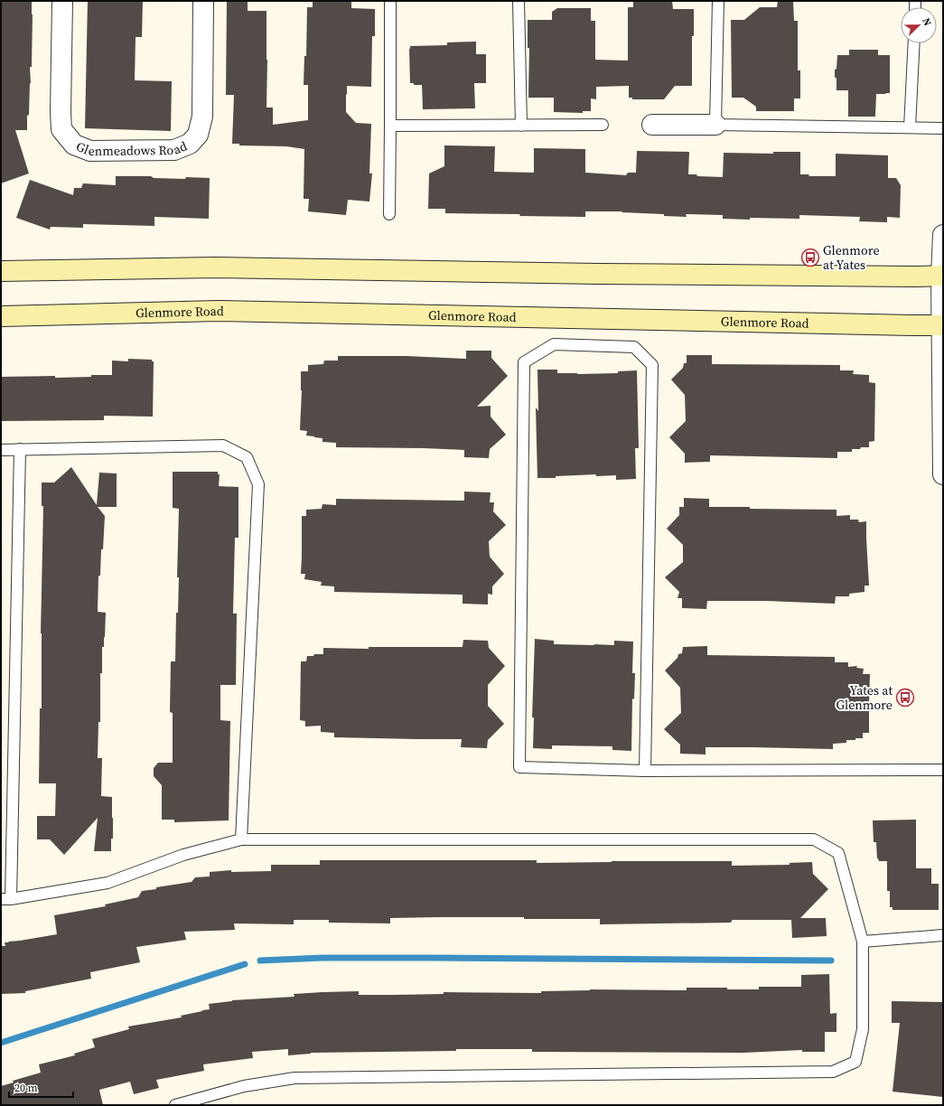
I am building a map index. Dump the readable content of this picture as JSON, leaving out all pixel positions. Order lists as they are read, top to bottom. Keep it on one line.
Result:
{"streets":{"main road":["Glenmore Road"],"street":["Glenmeadows Road"]},"places":{"bus stop":["Glenmore at Yates","Yates at Glenmore"]},"scale_bar":"20 m","north":"top right"}
